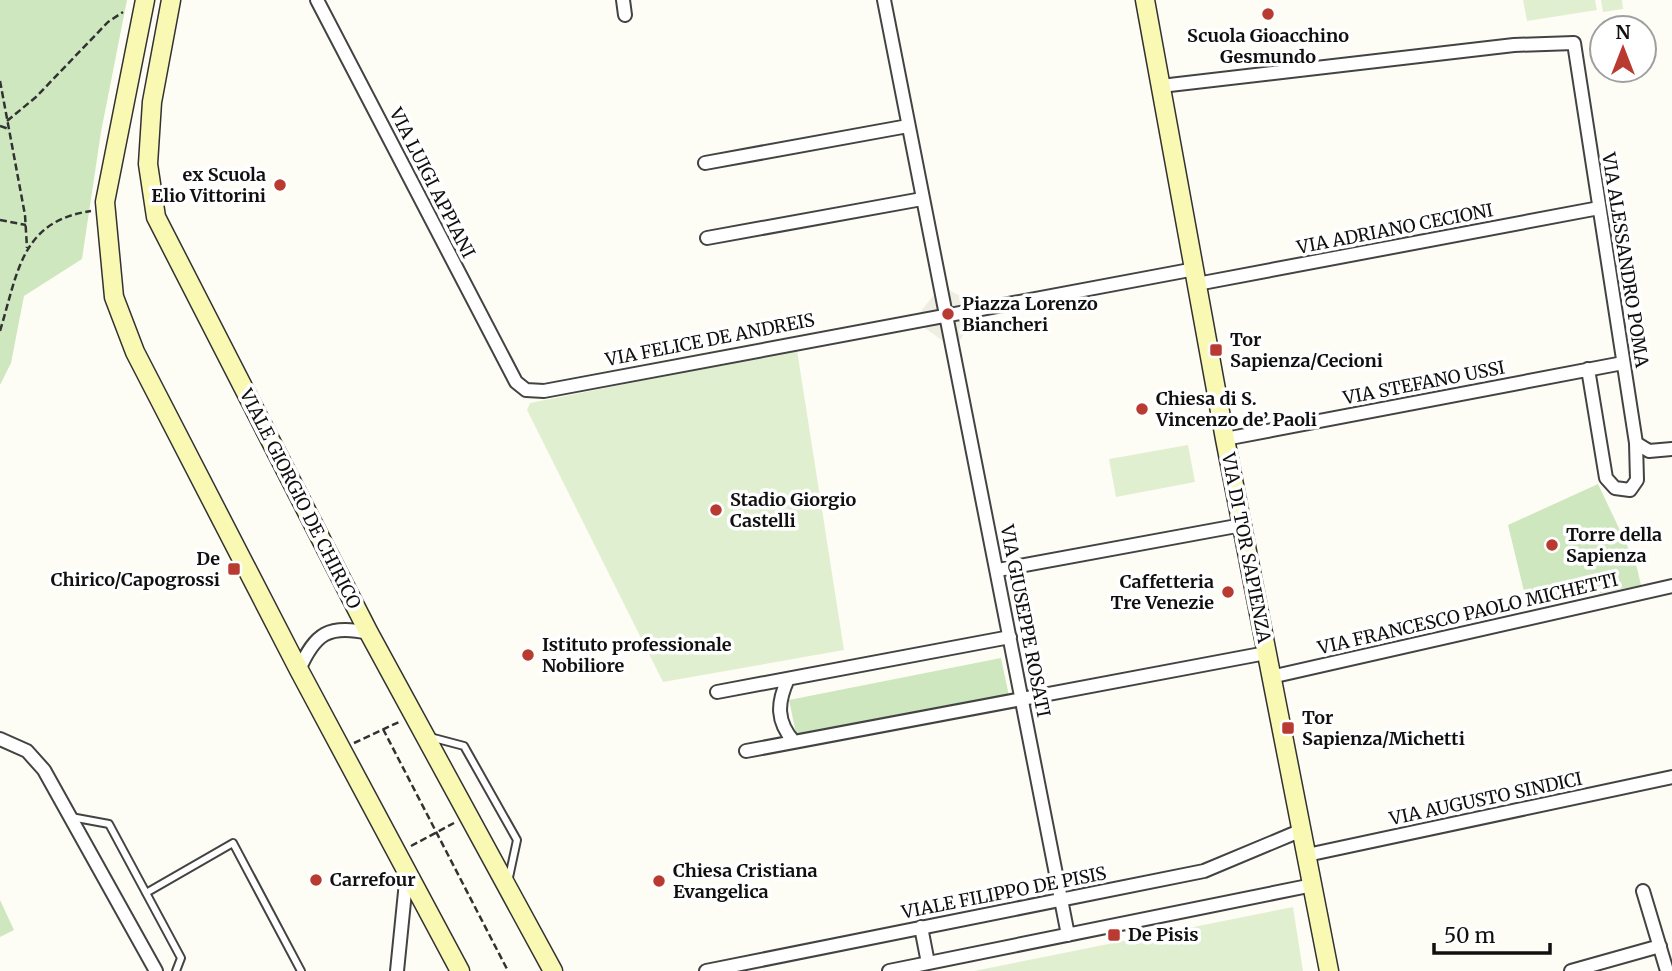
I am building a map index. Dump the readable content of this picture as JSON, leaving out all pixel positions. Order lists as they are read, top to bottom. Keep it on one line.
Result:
{"streets":{"street":["VIA LUIGI APPIANI","VIA ADRIANO CECIONI","VIA ALESSANDRO POMA","VIA FELICE DE ANDREIS","VIA STEFANO USSI","VIALE GIORGIO DE CHIRICO","VIA DI TOR SAPIENZA","VIA FRANCESCO PAOLO MICHETTI","VIA GIUSEPPE ROSATI","VIA AUGUSTO SINDICI","VIALE FILIPPO DE PISIS"]},"crossings":[["VIA LUIGI APPIANI","VIA FELICE DE ANDREIS"],["VIA ADRIANO CECIONI","VIA ALESSANDRO POMA"],["VIA ADRIANO CECIONI","VIA DI TOR SAPIENZA"],["VIA ALESSANDRO POMA","VIA STEFANO USSI"],["VIA ALESSANDRO POMA","VIA DI TOR SAPIENZA"],["VIA FELICE DE ANDREIS","VIA GIUSEPPE ROSATI"],["VIA STEFANO USSI","VIA DI TOR SAPIENZA"],["VIA DI TOR SAPIENZA","VIA FRANCESCO PAOLO MICHETTI"],["VIA DI TOR SAPIENZA","VIA AUGUSTO SINDICI"],["VIA DI TOR SAPIENZA","VIALE FILIPPO DE PISIS"],["VIA GIUSEPPE ROSATI","VIALE FILIPPO DE PISIS"]],"places":{"other":["Scuola Gioacchino Gesmundo","ex Scuola Elio Vittorini","Piazza Lorenzo Biancheri","Chiesa di S. Vincenzo de’ Paoli","Stadio Giorgio Castelli","Torre della Sapienza","Caffetteria Tre Venezie","Istituto professionale Nobiliore","Carrefour","Chiesa Cristiana Evangelica"],"transit":["Tor Sapienza/Cecioni","De Chirico/Capogrossi","Tor Sapienza/Michetti","De Pisis"]},"scale_bar":"50 m","north":"top"}
